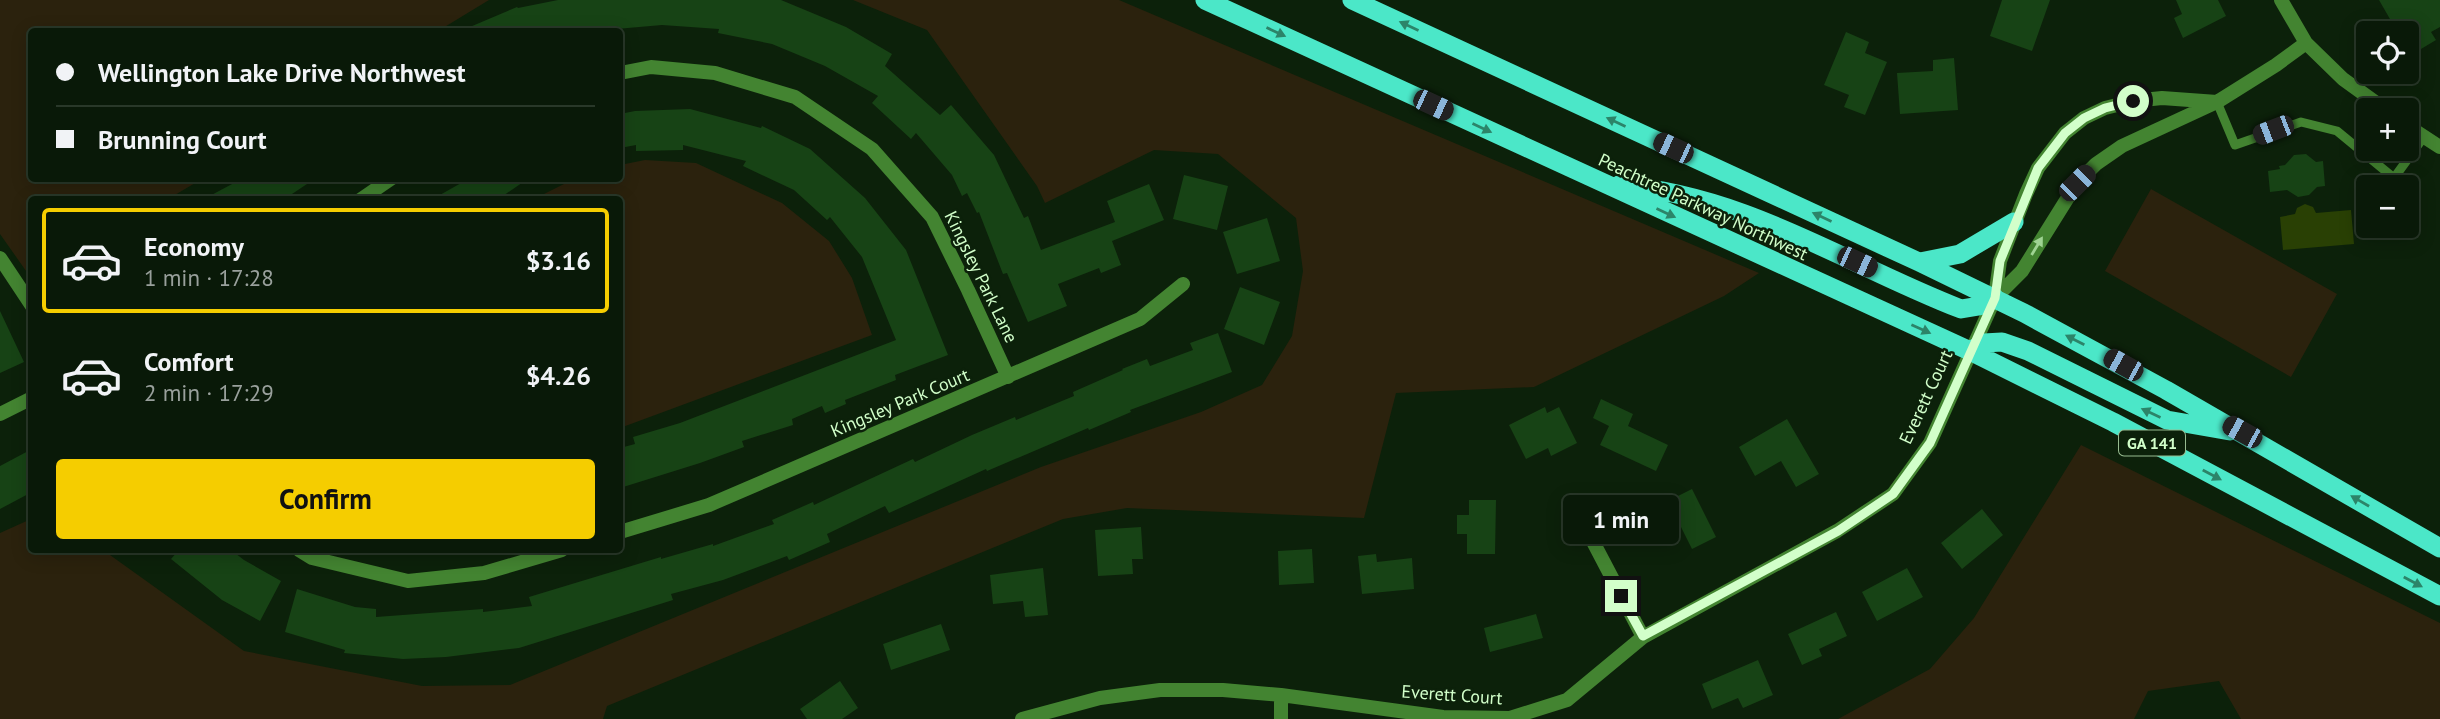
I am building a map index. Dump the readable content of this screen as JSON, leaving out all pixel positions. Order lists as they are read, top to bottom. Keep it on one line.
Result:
{"streets":{"highway":["Peachtree Parkway Northwest","GA 141"],"street":["Kingsley Park Lane","Everett Court","Kingsley Park Court"]},"crossings":[["Peachtree Parkway Northwest","Everett Court"],["Kingsley Park Lane","Kingsley Park Court"],["Everett Court","GA 141"]],"page":{"map_buttons":["+","−"],"banner":["Wellington Lake Drive Northwest","Brunning Court"],"list":[{"name":"Economy","note":"1 min · 17:28","value":"$3.16"},{"name":"Comfort","note":"2 min · 17:29","value":"$4.26"}],"buttons":"Confirm","bubble":"1 min"}}
